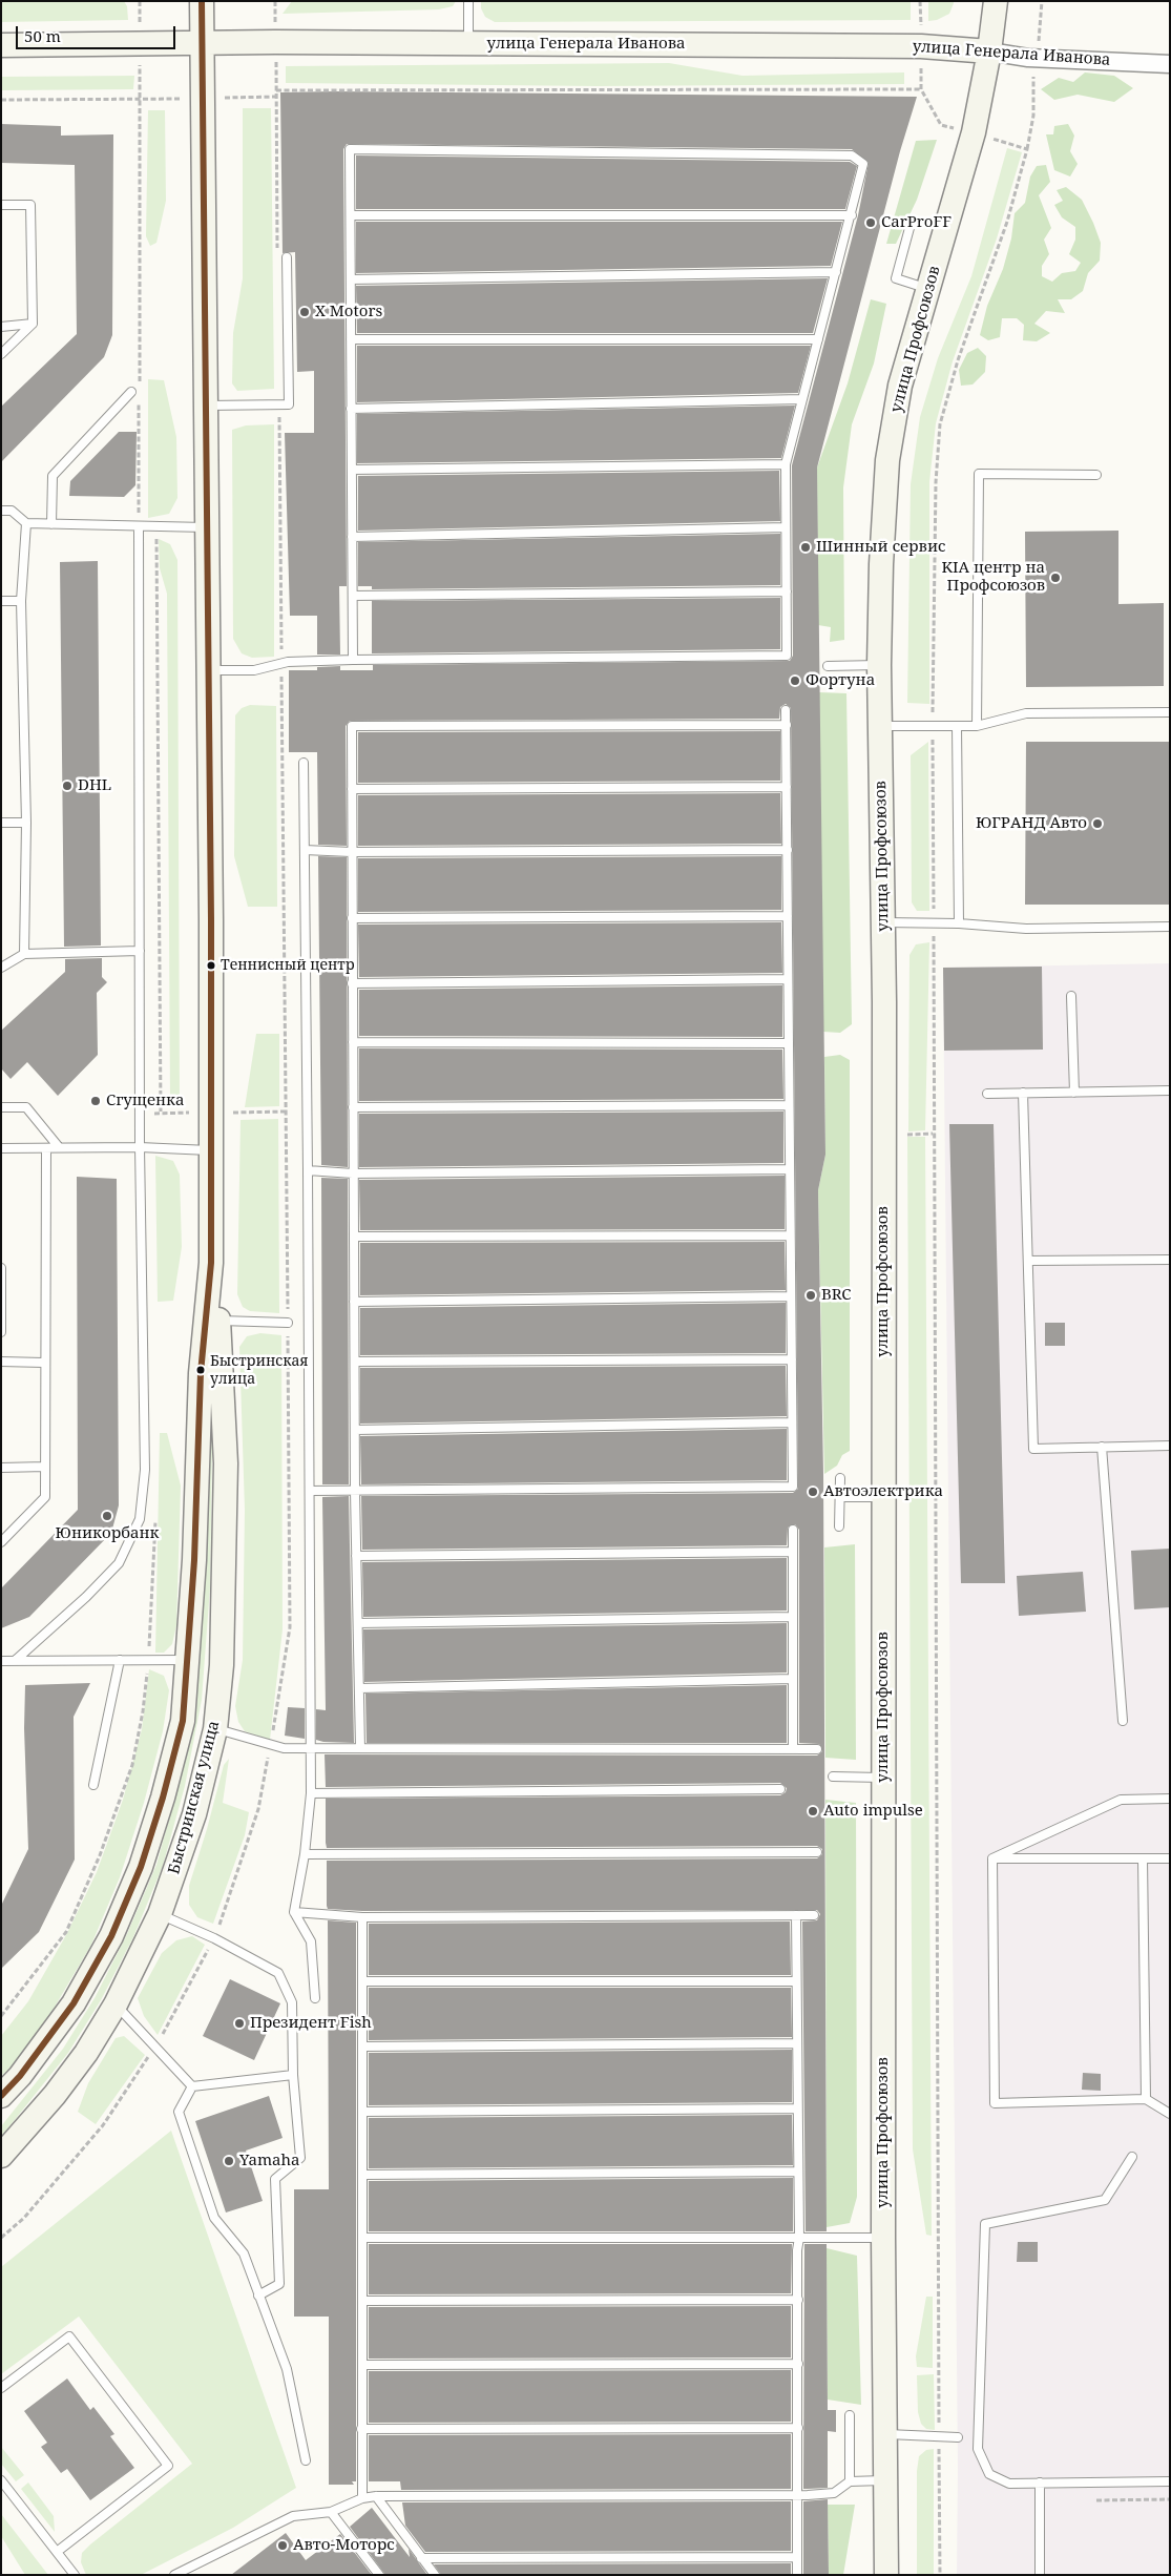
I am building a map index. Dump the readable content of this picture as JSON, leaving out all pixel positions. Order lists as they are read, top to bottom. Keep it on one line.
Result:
{"streets":{"main road":["улица Генерала Иванова","улица Профсоюзов","Быстринская улица"]},"crossings":[["улица Генерала Иванова","улица Профсоюзов"],["улица Генерала Иванова","Быстринская улица"]],"places":["CarProFF","X Motors","Шинный сервис","KIA центр на Профсоюзов","Фортуна","DHL","ЮГРАНД Авто","Теннисный центр","Сгущенка","BRC","Быстринская улица","Автоэлектрика","Юникорбанк","Auto impulse","Президент Fish","Yamaha","Авто-Моторс"],"scale_bar":"50 m"}
